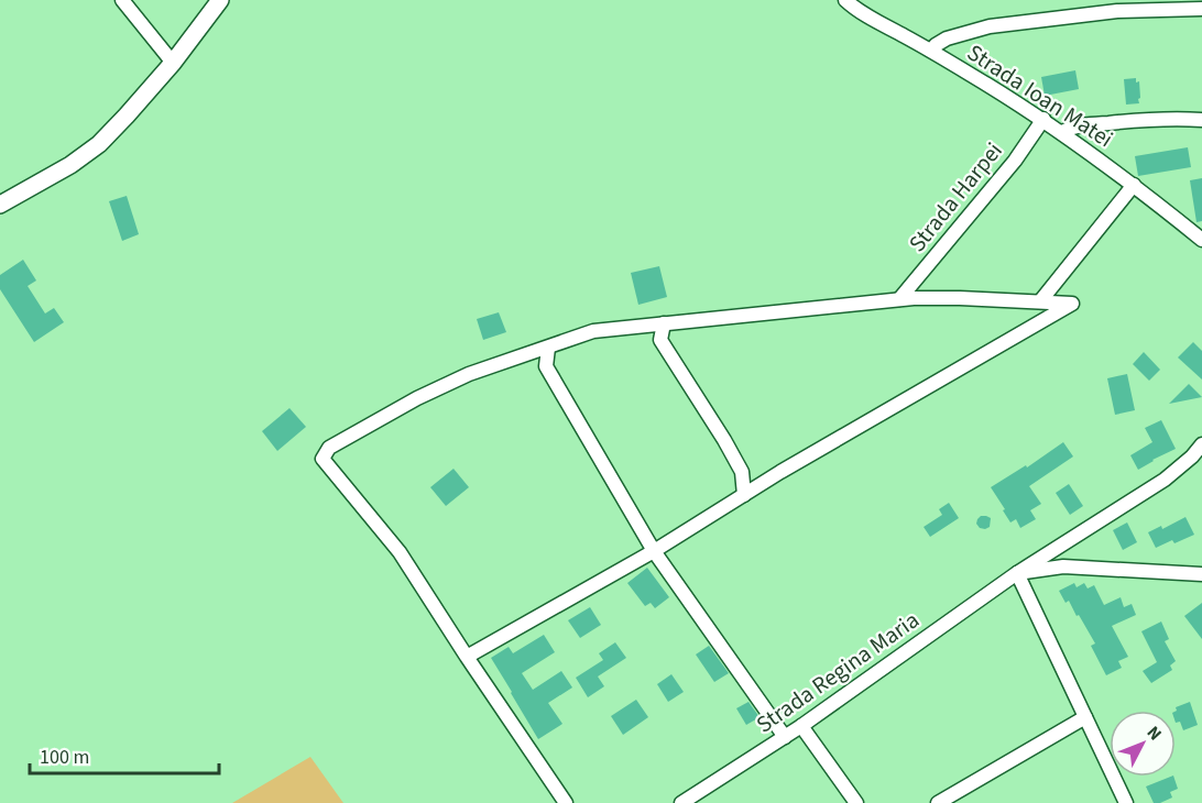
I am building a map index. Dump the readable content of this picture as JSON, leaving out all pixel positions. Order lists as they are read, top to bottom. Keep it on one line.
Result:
{"streets":{"street":["Strada Ioan Matei","Strada Harpei","Strada Regina Maria"]},"crossings":[["Strada Ioan Matei","Strada Harpei"]],"scale_bar":"100 m","north":"top right"}
